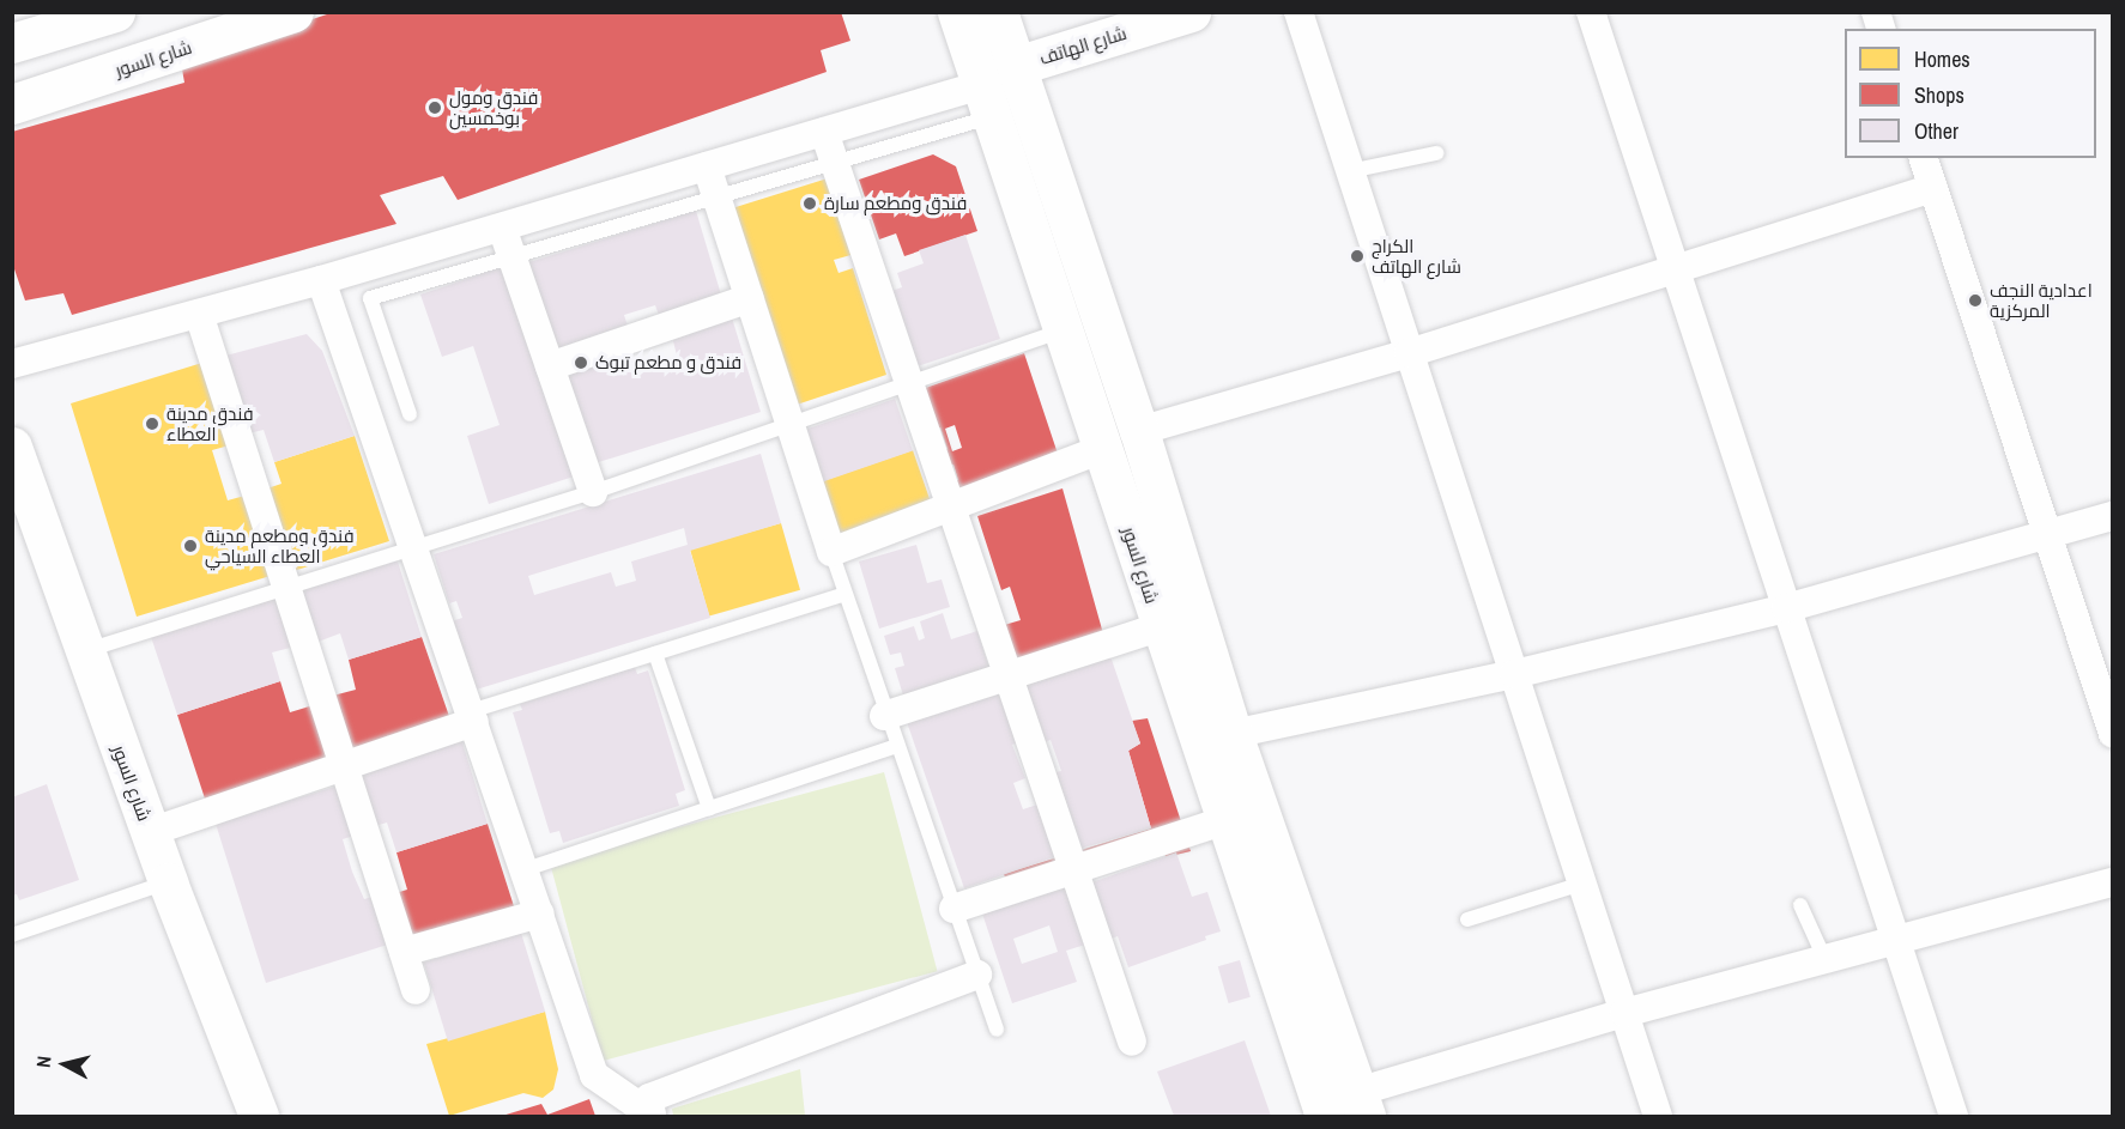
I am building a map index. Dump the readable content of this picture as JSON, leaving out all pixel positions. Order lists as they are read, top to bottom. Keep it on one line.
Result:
{"streets":{"street":["شارع الهاتف","شارع السور"]},"places":["فندق ومول بوخمسين","فندق ومطعم سارة","الكراج شارع الهاتف","اعدادية النجف المركزية","فندق و مطعم تبوک","فندق مدينة العطاء","فندق ومطعم مدينة العطاء السياحي"],"legend":["Homes","Shops","Other"],"north":"left"}
